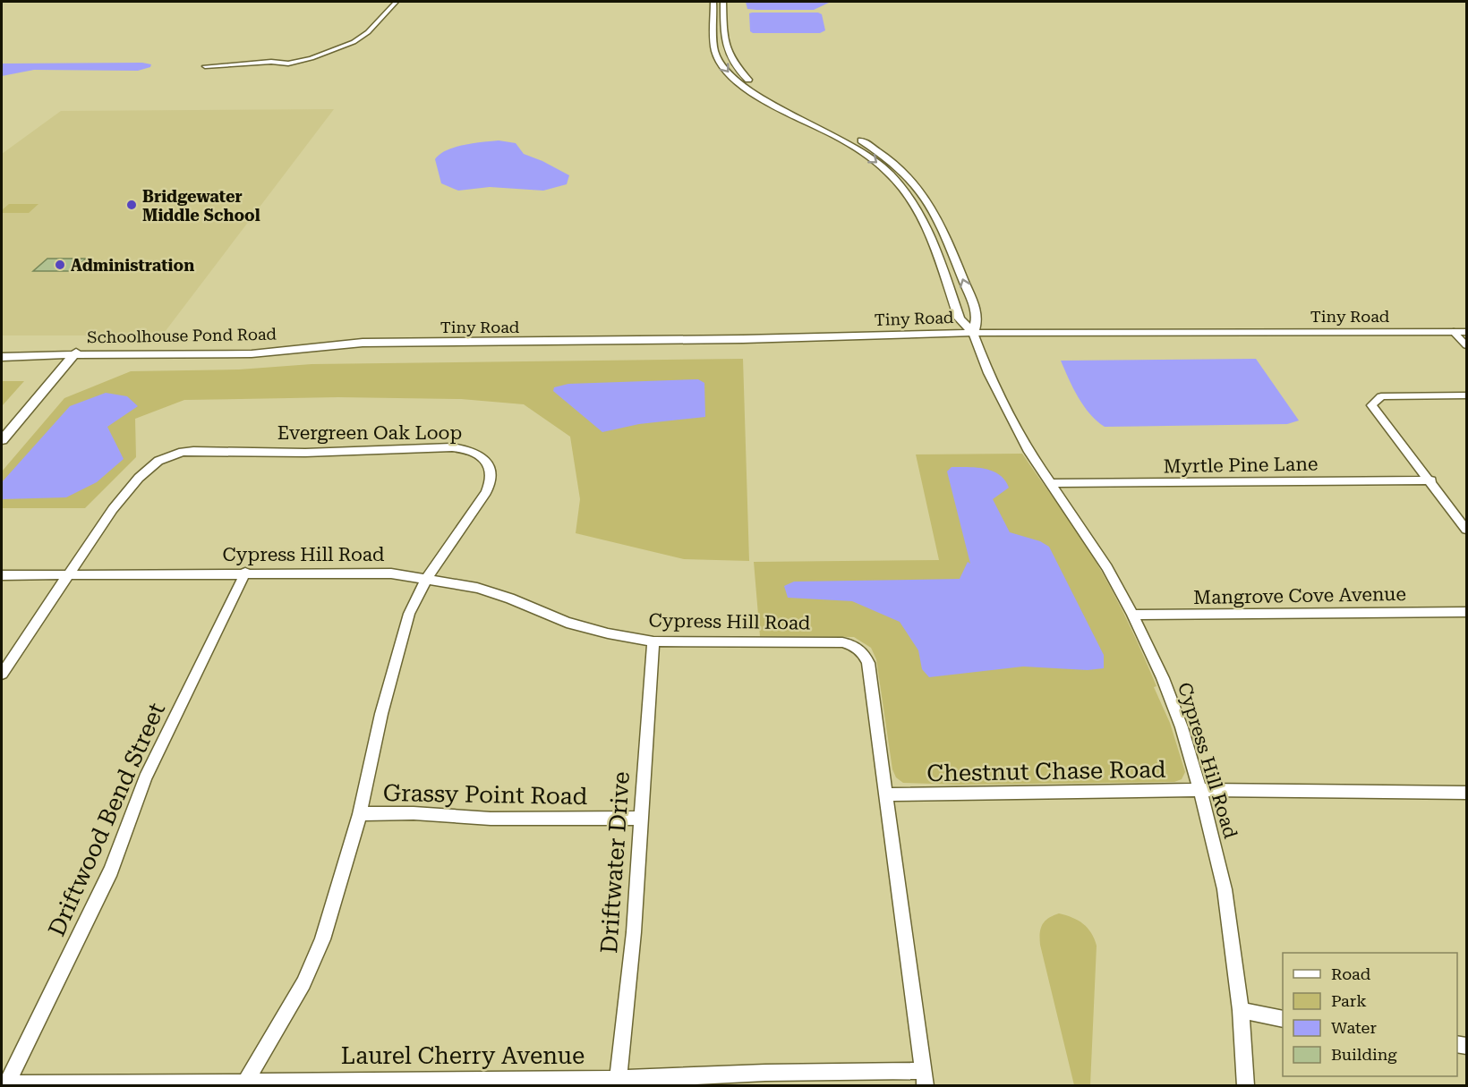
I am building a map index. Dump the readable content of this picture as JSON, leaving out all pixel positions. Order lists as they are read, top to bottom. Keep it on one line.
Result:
{"streets":{"street":["Tiny Road","Schoolhouse Pond Road","Evergreen Oak Loop","Myrtle Pine Lane","Cypress Hill Road","Mangrove Cove Avenue","Chestnut Chase Road","Grassy Point Road","Driftwood Bend Street","Driftwater Drive","Laurel Cherry Avenue"]},"crossings":[["Tiny Road","Schoolhouse Pond Road"],["Tiny Road","Cypress Hill Road"],["Evergreen Oak Loop","Cypress Hill Road"],["Evergreen Oak Loop","Grassy Point Road"],["Evergreen Oak Loop","Laurel Cherry Avenue"],["Myrtle Pine Lane","Cypress Hill Road"],["Cypress Hill Road","Mangrove Cove Avenue"],["Cypress Hill Road","Chestnut Chase Road"],["Cypress Hill Road","Driftwood Bend Street"],["Cypress Hill Road","Driftwater Drive"],["Cypress Hill Road","Laurel Cherry Avenue"],["Grassy Point Road","Driftwater Drive"],["Driftwood Bend Street","Laurel Cherry Avenue"],["Driftwater Drive","Laurel Cherry Avenue"]],"places":["Bridgewater Middle School","Administration"],"legend":["Road","Park","Water","Building"]}
